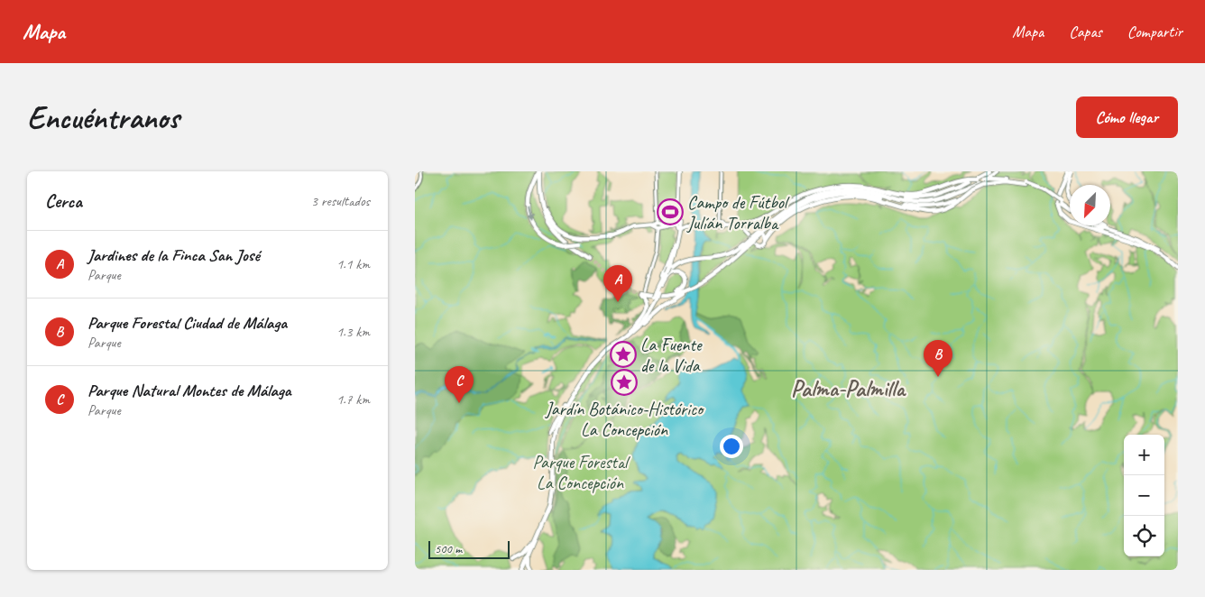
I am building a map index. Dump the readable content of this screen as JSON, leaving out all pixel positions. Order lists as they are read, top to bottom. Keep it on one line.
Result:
{"districts":["Palma-Palmilla"],"parks":["Parque Forestal La Concepción"],"places":{"sports":["Campo de Fútbol Julíán Torralba"],"place":["La Fuente de la Vida","Jardín Botánico-Histórico La Concepción"]},"scale_bar":"500 m","north":"bottom left","page":{"header":"Mapa","nav":["Mapa","Capas","Compartir"],"buttons":"Cómo llegar","title":"Encuéntranos","heading":["Cerca","3 resultados"],"list":[{"mark":"A","name":"Jardines de la Finca San José","note":"Parque","value":"1.1 km"},{"mark":"B","name":"Parque Forestal Ciudad de Málaga","note":"Parque","value":"1.3 km"},{"mark":"C","name":"Parque Natural Montes de Málaga","note":"Parque","value":"1.7 km"}],"pins":["A","B","C"],"map_buttons":["+","−"],"scale":"500 m"}}
